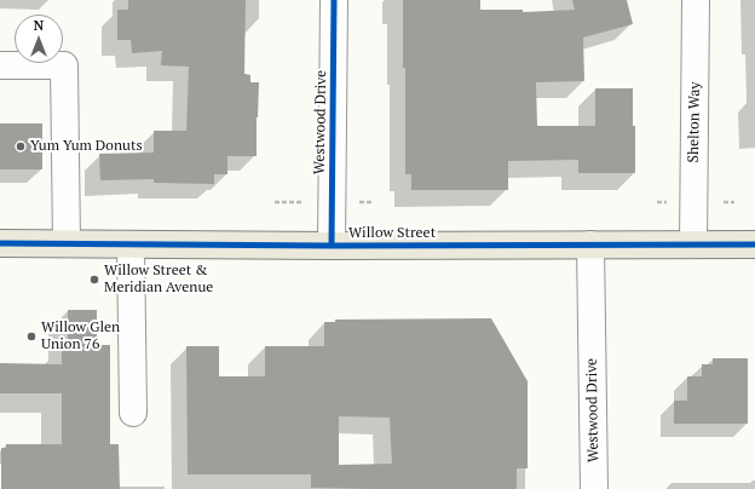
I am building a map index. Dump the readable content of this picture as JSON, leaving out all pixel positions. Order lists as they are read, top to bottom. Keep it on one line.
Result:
{"streets":{"main road":["Willow Street"],"street":["Westwood Drive","Shelton Way"]},"crossings":[["Westwood Drive","Willow Street"],["Shelton Way","Willow Street"]],"places":["Yum Yum Donuts","Willow Street & Meridian Avenue","Willow Glen Union 76"],"north":"top"}
